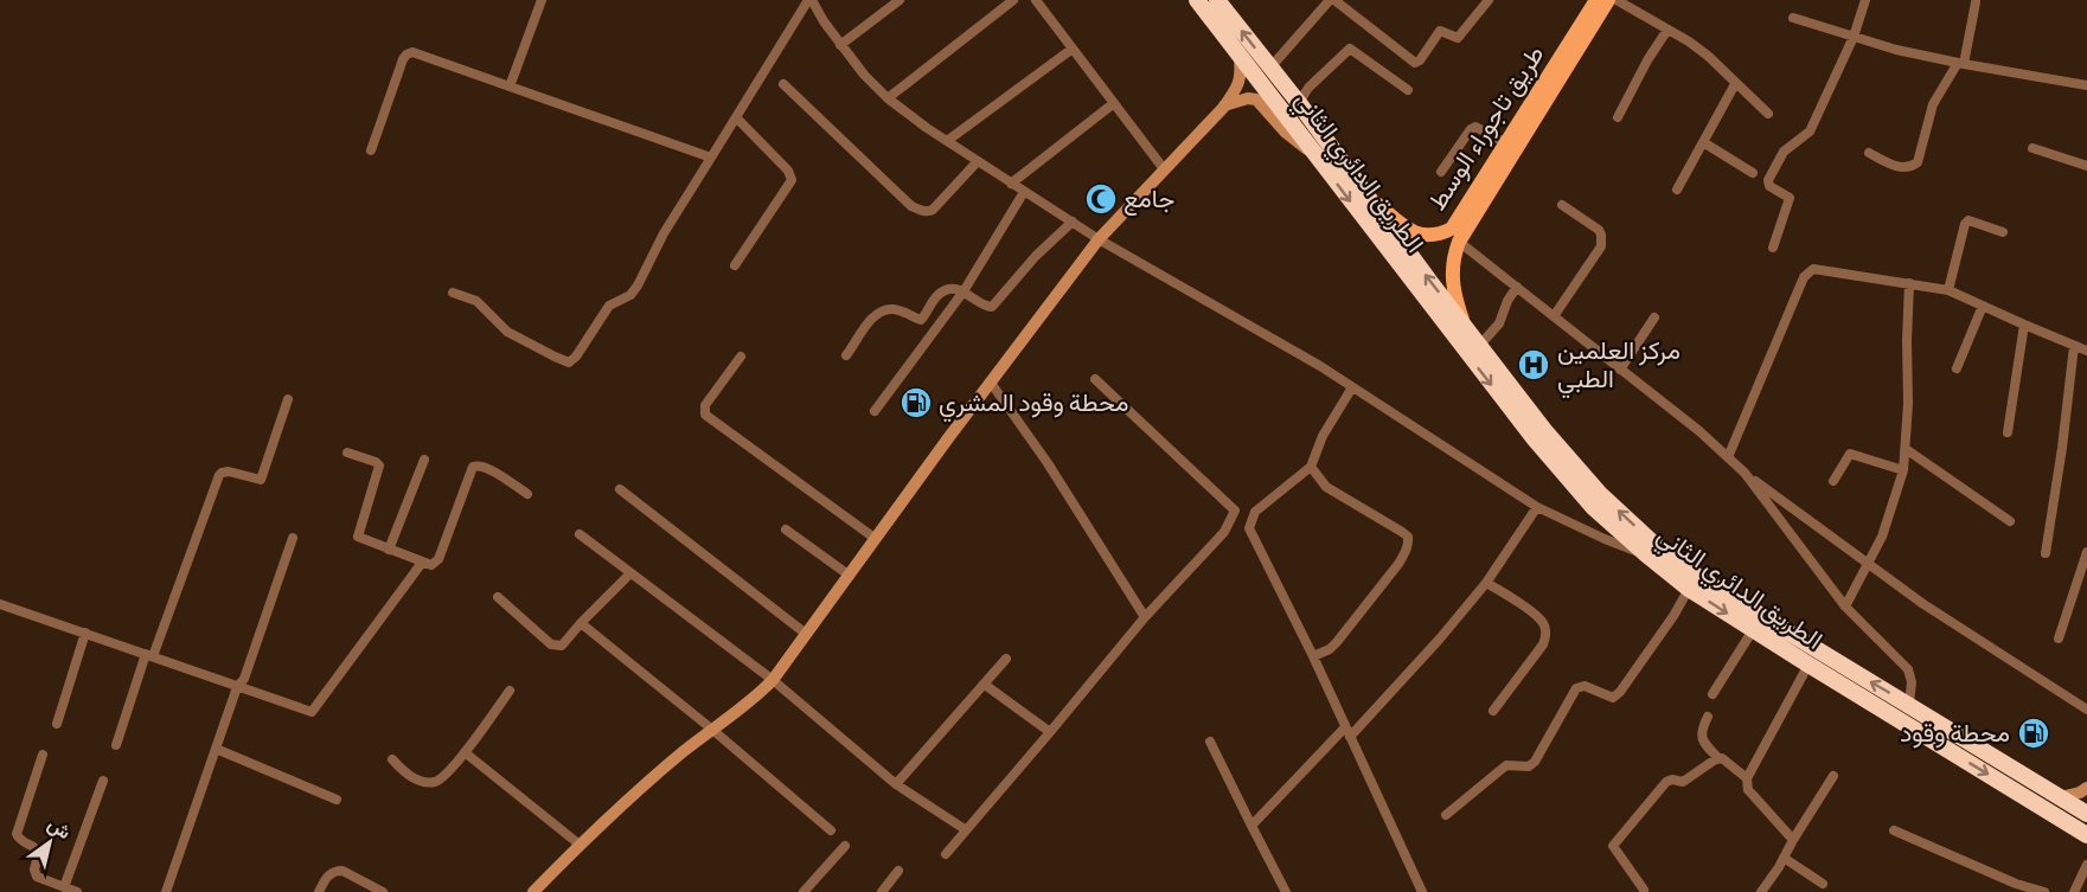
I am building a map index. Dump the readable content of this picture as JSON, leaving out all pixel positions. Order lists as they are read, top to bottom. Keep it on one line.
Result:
{"streets":{"highway":["الطريق الدائري الثاني"],"main road":["طريق تاجوراء الوسط"]},"crossings":[["طريق تاجوراء الوسط","الطريق الدائري الثاني"]],"places":{"mosque":["جامع"],"hospital":["مركز العلمين الطبي"],"fuel station":["محطة وقود المشري","محطة وقود"]},"north":"top right"}
